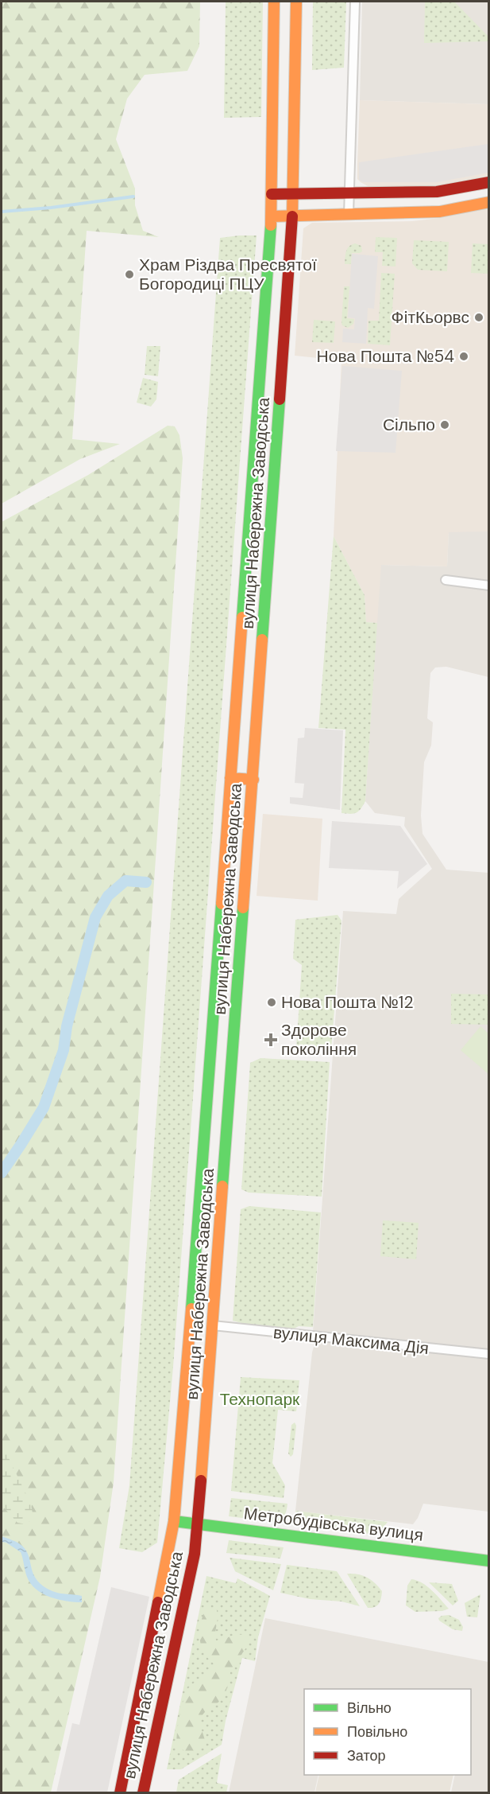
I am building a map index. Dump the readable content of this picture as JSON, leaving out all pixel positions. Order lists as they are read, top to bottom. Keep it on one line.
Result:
{"streets":{"main road":["вулиця Набережна Заводська","Метробудівська вулиця"],"street":["вулиця Максима Дія"]},"crossings":[["вулиця Набережна Заводська","вулиця Максима Дія"],["вулиця Набережна Заводська","Метробудівська вулиця"]],"parks":["Технопарк"],"places":{"other":["Храм Різдва Пресвятої Богородиці ПЦУ","ФiтКьорвс","Нова Пошта №54","Сільпо","Нова Пошта №12"],"health":["Здорове покоління"]},"legend":["Вільно","Повільно","Затор"]}
